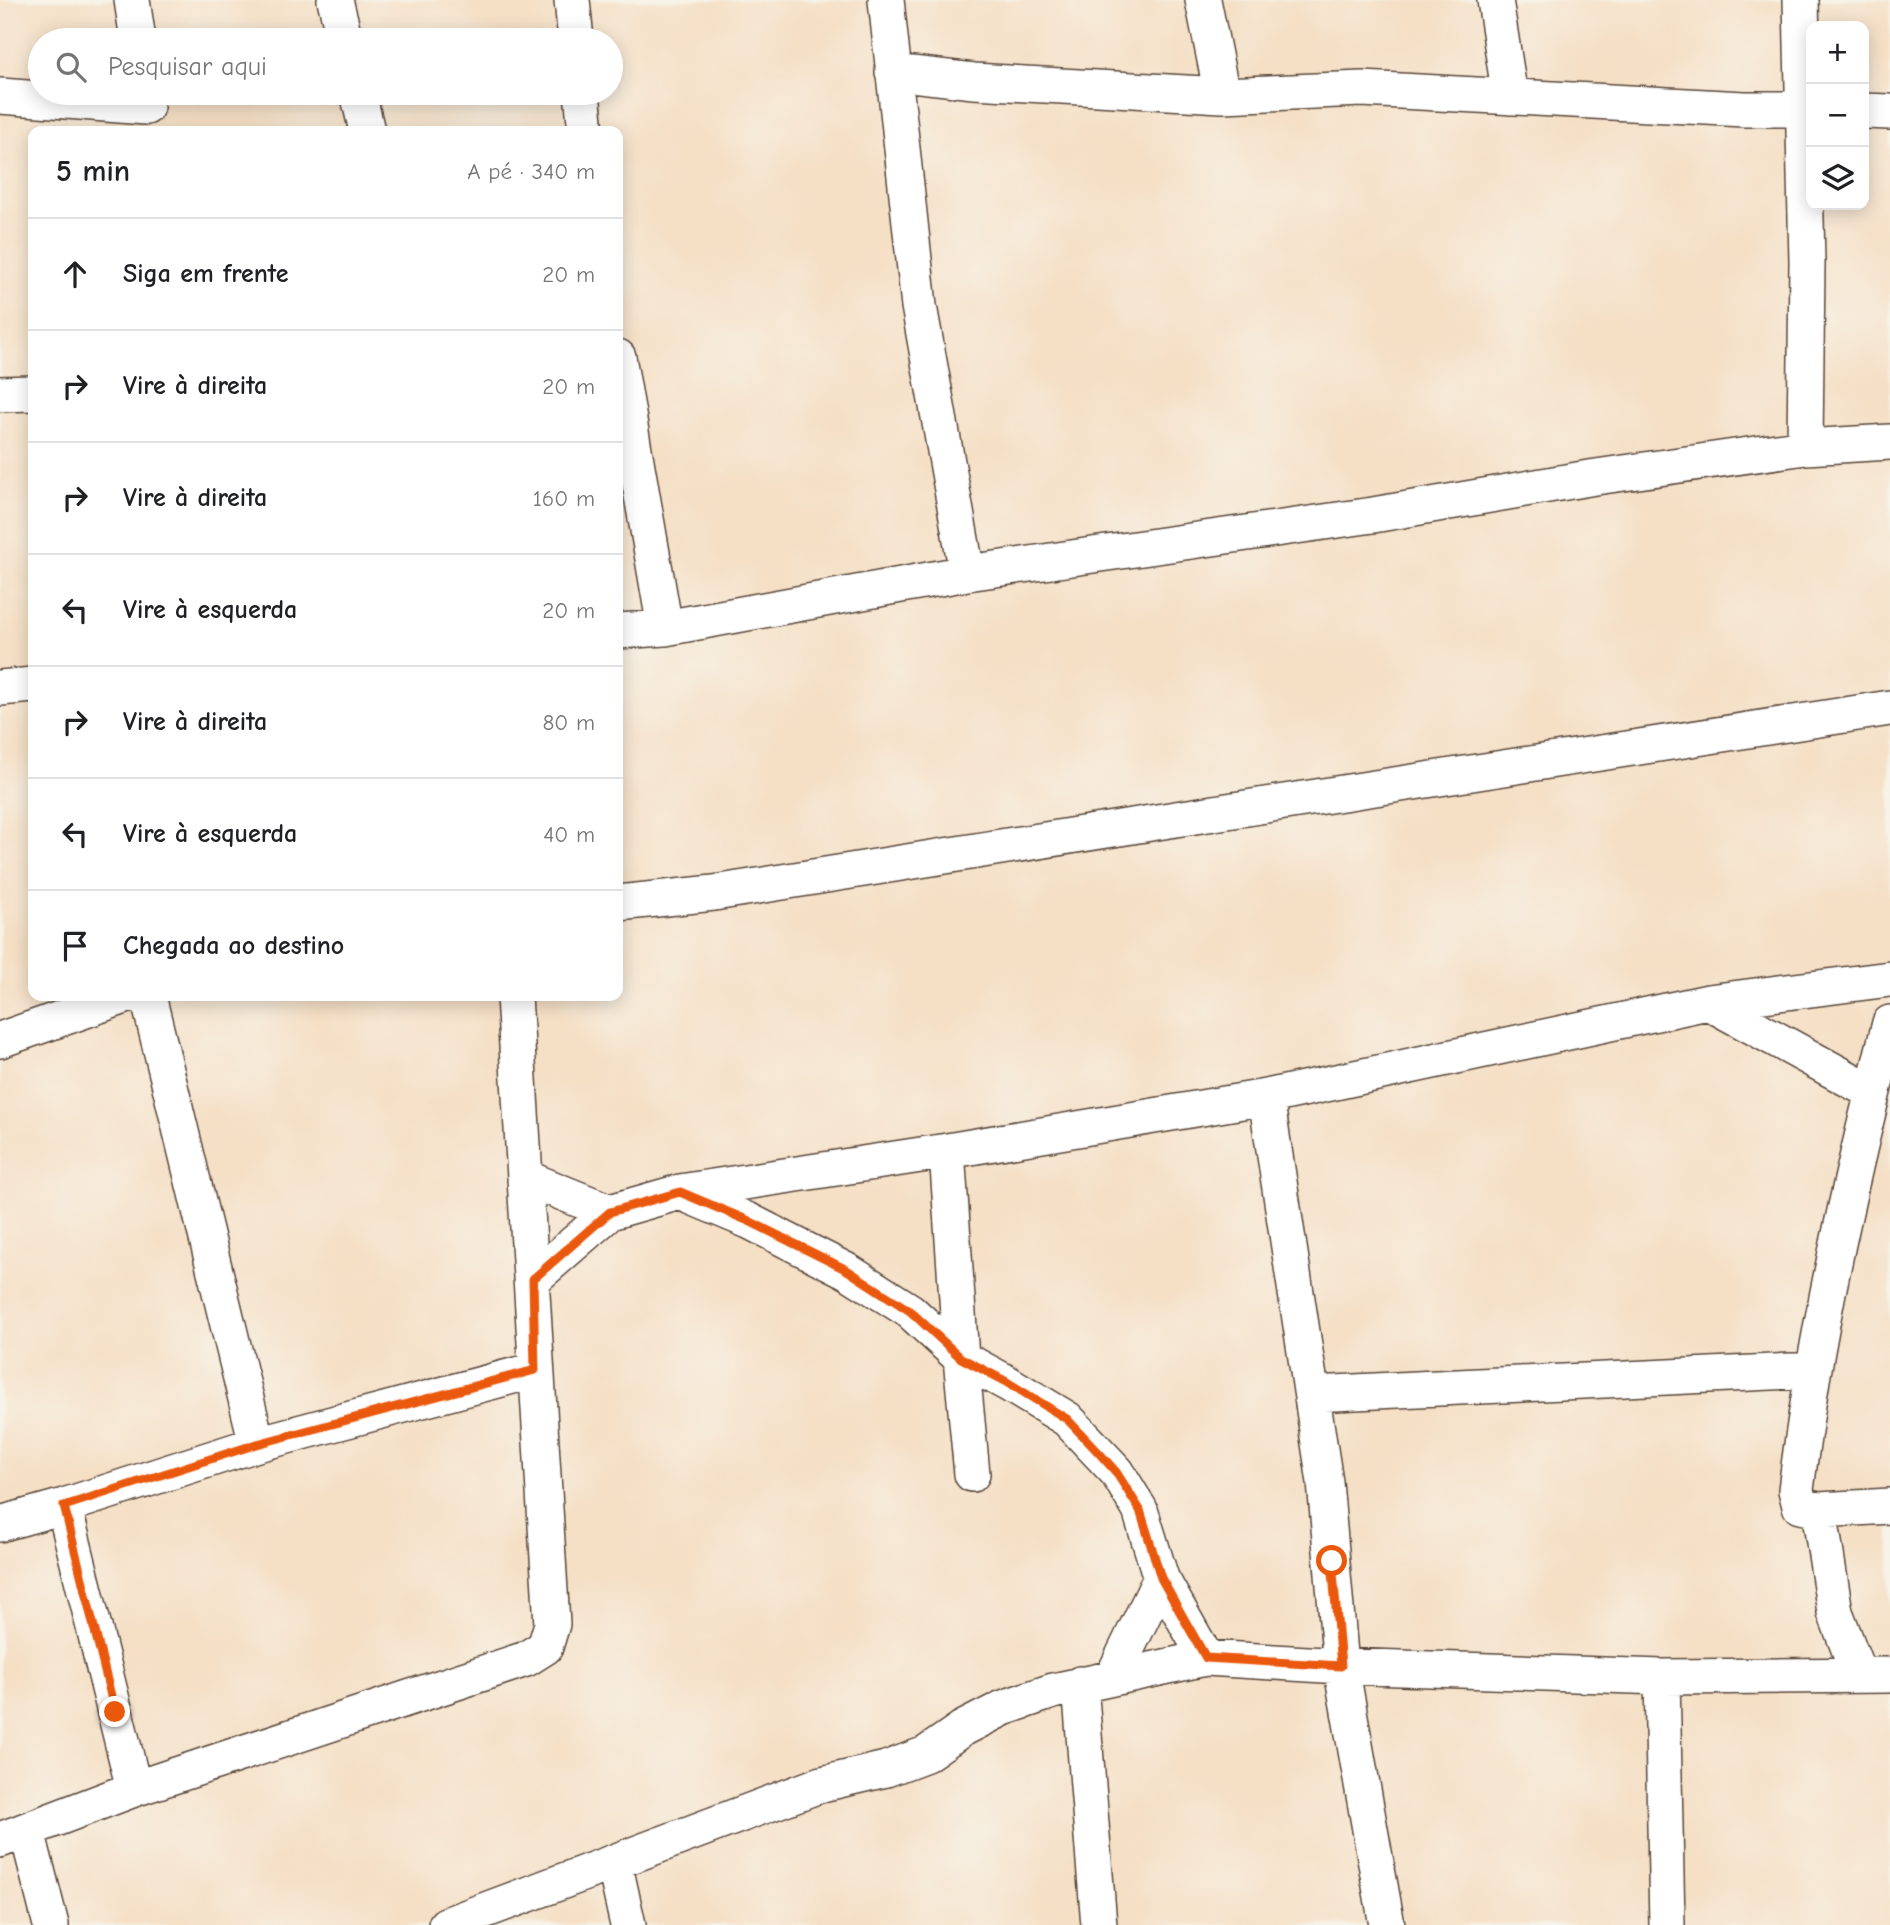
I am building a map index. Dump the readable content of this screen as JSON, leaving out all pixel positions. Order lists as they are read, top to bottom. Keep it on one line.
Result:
{"page":{"map_buttons":["+","−"],"search":"Pesquisar aqui","heading":["5 min","A pé · 340 m"],"list":[["Siga em frente","20 m"],["Vire à direita","20 m"],["Vire à direita","160 m"],["Vire à esquerda","20 m"],["Vire à direita","80 m"],["Vire à esquerda","40 m"],"Chegada ao destino"]}}
